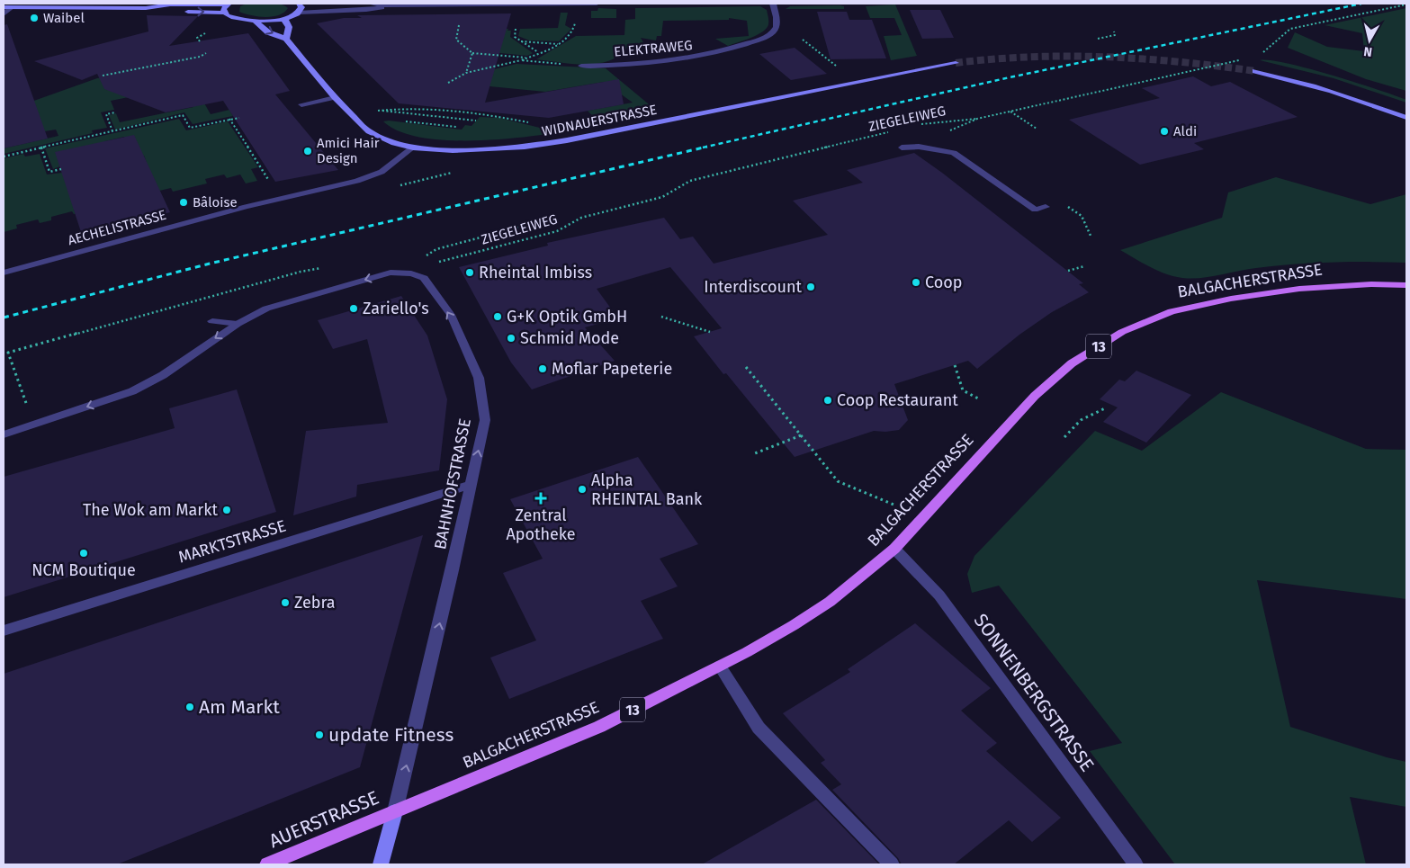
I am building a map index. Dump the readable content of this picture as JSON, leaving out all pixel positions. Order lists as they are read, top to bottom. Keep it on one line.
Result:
{"streets":{"main road":["WIDNAUERSTRASSE","BALGACHERSTRASSE","13","AUERSTRASSE"],"street":["ELEKTRAWEG","AECHELISTRASSE","BAHNHOFSTRASSE","MARKTSTRASSE","SONNENBERGSTRASSE"],"path":["ZIEGELEIWEG"]},"crossings":[["WIDNAUERSTRASSE","AECHELISTRASSE"],["BALGACHERSTRASSE","BAHNHOFSTRASSE"],["BALGACHERSTRASSE","SONNENBERGSTRASSE"],["BALGACHERSTRASSE","AUERSTRASSE"],["BAHNHOFSTRASSE","MARKTSTRASSE"],["BAHNHOFSTRASSE","AUERSTRASSE"]],"places":{"other":["Waibel","Aldi","Amici Hair Design","Bâloise","Rheintal Imbiss","Coop","Interdiscount","Zariello's","G+K Optik GmbH","Schmid Mode","Moflar Papeterie","Coop Restaurant","Alpha RHEINTAL Bank","The Wok am Markt","NCM Boutique","Zebra","Am Markt","update Fitness"],"health":["Zentral Apotheke"]},"north":"bottom"}
